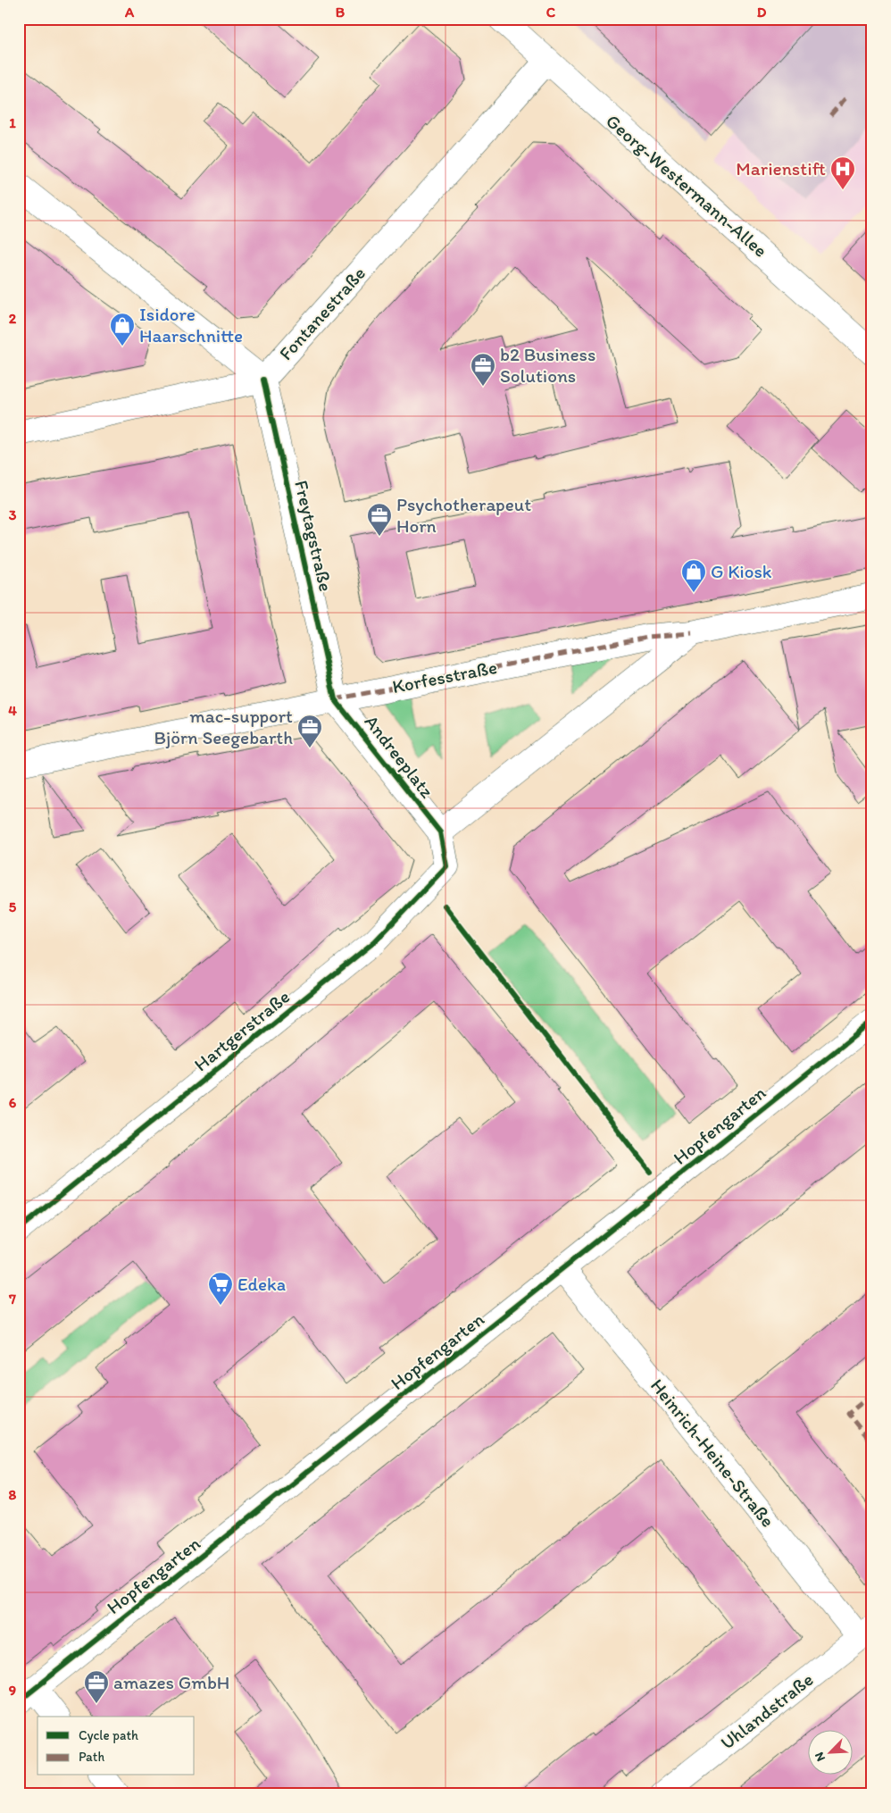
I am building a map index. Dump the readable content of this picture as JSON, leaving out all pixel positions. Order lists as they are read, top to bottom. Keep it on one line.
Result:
{"streets":{"street":["Georg-Westermann-Allee","Fontanestraße","Freytagstraße","Korfesstraße","Andreeplatz","Hartgerstraße","Hopfengarten","Heinrich-Heine-Straße","Uhlandstraße"]},"crossings":[["Georg-Westermann-Allee","Fontanestraße"],["Fontanestraße","Freytagstraße"],["Freytagstraße","Korfesstraße"],["Freytagstraße","Andreeplatz"],["Korfesstraße","Andreeplatz"],["Andreeplatz","Hartgerstraße"],["Hopfengarten","Heinrich-Heine-Straße"],["Heinrich-Heine-Straße","Uhlandstraße"]],"places":{"hospital":["Marienstift"],"shop":["Isidore Haarschnitte","G Kiosk"],"office":["b2 Business Solutions","Psychotherapeut Horn","mac-support Björn Seegebarth","amazes GmbH"],"supermarket":["Edeka"]},"legend":["Cycle path","Path"],"north":"bottom left","grid":{"columns":["A","B","C","D"],"rows":["1","2","3","4","5","6","7","8","9"]}}
